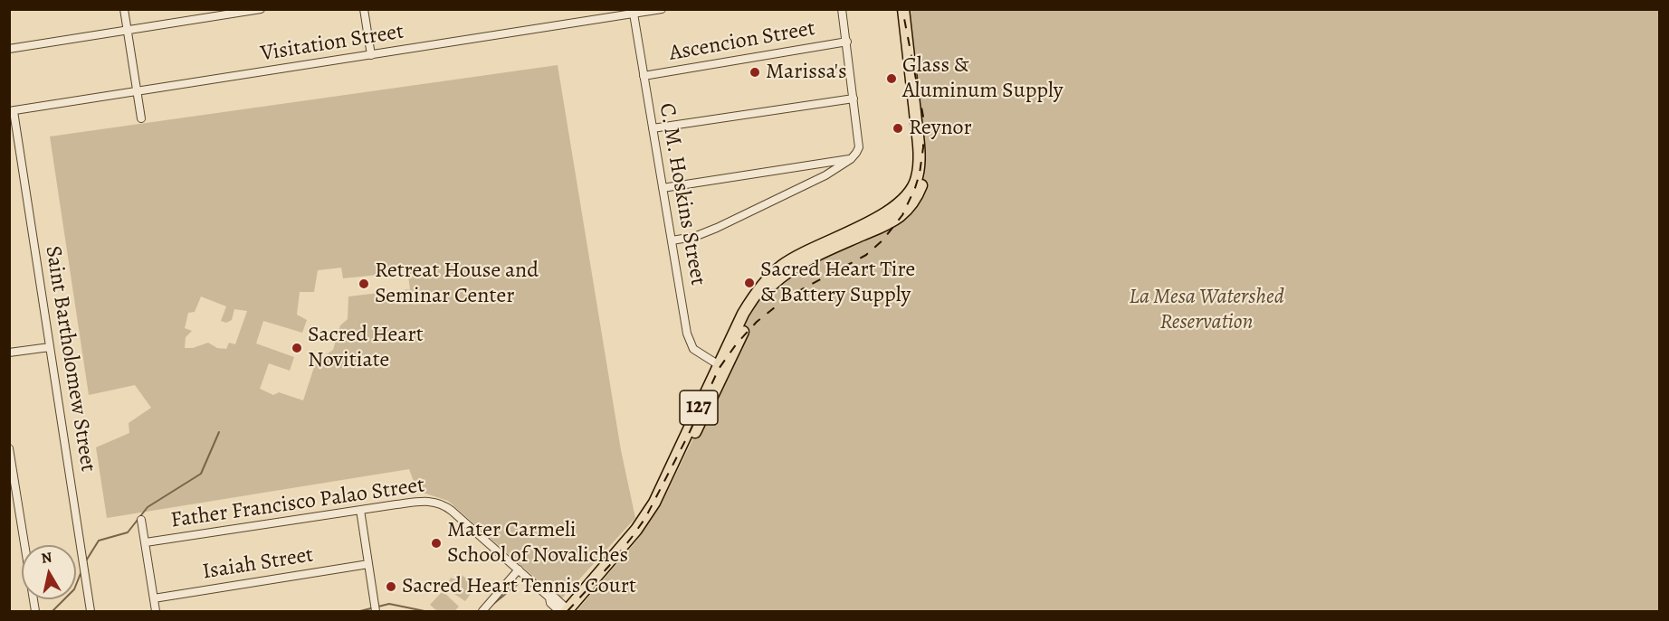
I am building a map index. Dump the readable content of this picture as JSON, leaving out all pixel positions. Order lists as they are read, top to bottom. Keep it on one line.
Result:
{"streets":{"main road":["127"],"street":["Ascencion Street","Visitation Street","C. M. Hoskins Street","Saint Bartholomew Street","Father Francisco Palao Street","Isaiah Street"]},"crossings":[["Ascencion Street","C. M. Hoskins Street"],["Visitation Street","C. M. Hoskins Street"],["Visitation Street","Saint Bartholomew Street"],["C. M. Hoskins Street","127"],["127","Father Francisco Palao Street"]],"parks":["La Mesa Watershed Reservation"],"places":["Marissa's","Glass & Aluminum Supply","Reynor","Sacred Heart Tire & Battery Supply","Retreat House and Seminar Center","Sacred Heart Novitiate","Mater Carmeli School of Novaliches","Sacred Heart Tennis Court"],"north":"top"}
